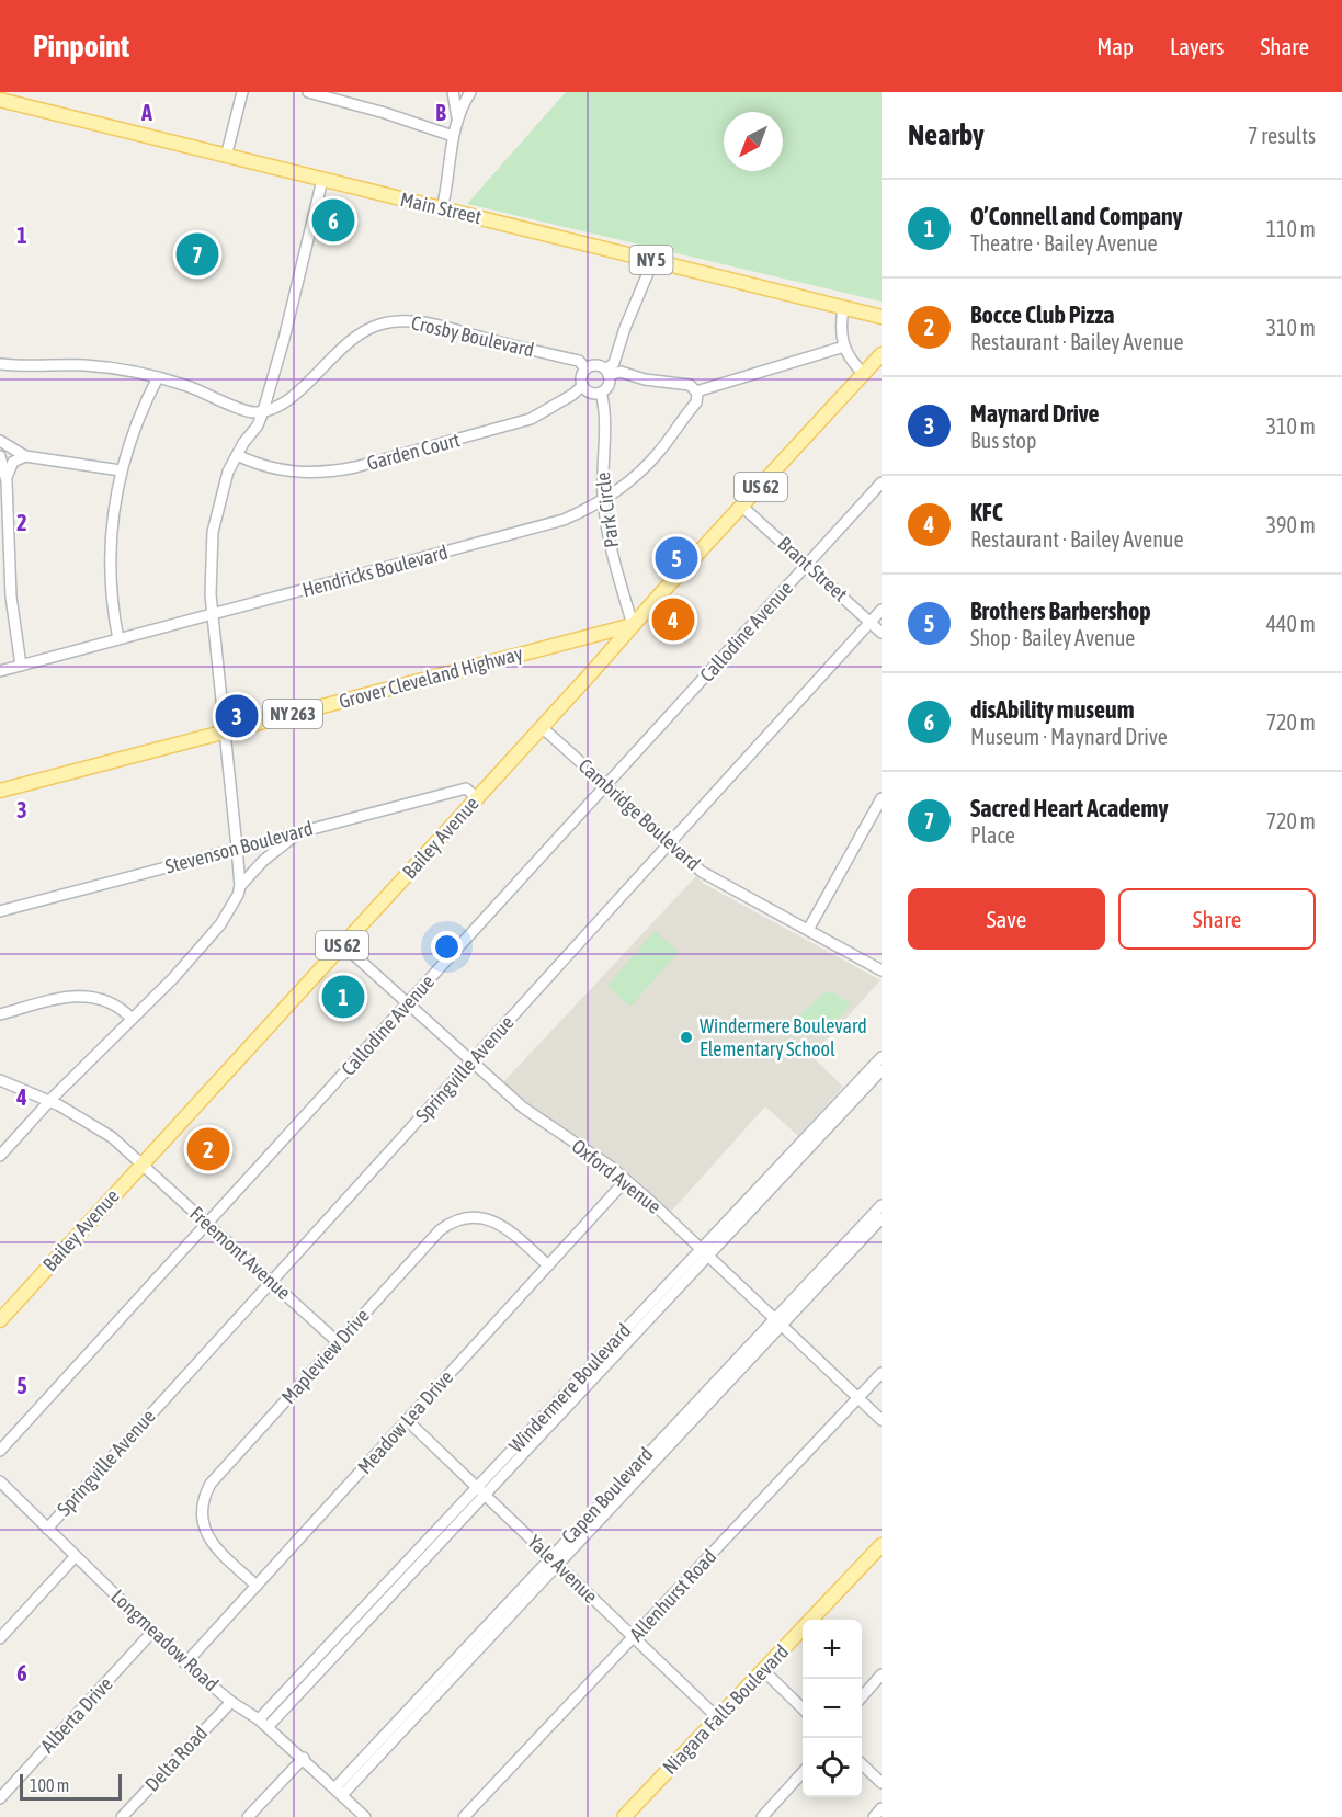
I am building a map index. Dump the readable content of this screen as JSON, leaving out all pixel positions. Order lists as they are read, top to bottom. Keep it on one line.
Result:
{"streets":{"main road":["Main Street","NY 5","US 62","Grover Cleveland Highway","NY 263","Bailey Avenue","Niagara Falls Boulevard"],"street":["Crosby Boulevard","Garden Court","Park Circle","Brant Street","Hendricks Boulevard","Callodine Avenue","Cambridge Boulevard","Stevenson Boulevard","Springville Avenue","Oxford Avenue","Freemont Avenue","Mapleview Drive","Windermere Boulevard","Meadow Lea Drive","Capen Boulevard","Yale Avenue","Allenhurst Road","Longmeadow Road","Alberta Drive","Delta Road"]},"crossings":[["Crosby Boulevard","Garden Court"],["Crosby Boulevard","Park Circle"],["Crosby Boulevard","Hendricks Boulevard"],["Garden Court","Park Circle"],["Park Circle","Hendricks Boulevard"],["Park Circle","Grover Cleveland Highway"],["Park Circle","Bailey Avenue"],["Brant Street","Callodine Avenue"],["Brant Street","Bailey Avenue"],["Brant Street","Springville Avenue"],["Callodine Avenue","Cambridge Boulevard"],["Callodine Avenue","Oxford Avenue"],["Callodine Avenue","Freemont Avenue"],["Grover Cleveland Highway","Bailey Avenue"],["Cambridge Boulevard","Bailey Avenue"],["Cambridge Boulevard","Springville Avenue"],["Bailey Avenue","Stevenson Boulevard"],["Bailey Avenue","Oxford Avenue"],["Bailey Avenue","Freemont Avenue"],["Springville Avenue","Oxford Avenue"],["Springville Avenue","Freemont Avenue"],["Springville Avenue","Longmeadow Road"],["Oxford Avenue","Windermere Boulevard"],["Oxford Avenue","Meadow Lea Drive"],["Oxford Avenue","Capen Boulevard"],["Oxford Avenue","Allenhurst Road"],["Freemont Avenue","Mapleview Drive"],["Mapleview Drive","Meadow Lea Drive"],["Windermere Boulevard","Yale Avenue"],["Windermere Boulevard","Longmeadow Road"],["Meadow Lea Drive","Yale Avenue"],["Meadow Lea Drive","Longmeadow Road"],["Capen Boulevard","Yale Avenue"],["Capen Boulevard","Longmeadow Road"],["Yale Avenue","Allenhurst Road"],["Yale Avenue","Niagara Falls Boulevard"],["Longmeadow Road","Alberta Drive"],["Longmeadow Road","Delta Road"]],"places":["Windermere Boulevard Elementary School"],"scale_bar":"100 m","north":"bottom left","page":{"header":"Pinpoint","nav":["Map","Layers","Share"],"heading":["Nearby","7 results"],"list":[{"mark":"1","name":"O’Connell and Company","note":"Theatre · Bailey Avenue","value":"110 m"},{"mark":"2","name":"Bocce Club Pizza","note":"Restaurant · Bailey Avenue","value":"310 m"},{"mark":"3","name":"Maynard Drive","note":"Bus stop","value":"310 m"},{"mark":"4","name":"KFC","note":"Restaurant · Bailey Avenue","value":"390 m"},{"mark":"5","name":"Brothers Barbershop","note":"Shop · Bailey Avenue","value":"440 m"},{"mark":"6","name":"disAbility museum","note":"Museum · Maynard Drive","value":"720 m"},{"mark":"7","name":"Sacred Heart Academy","note":"Place","value":"720 m"}],"pins":["6","7","5","4","3","1","2"],"buttons":["Save","Share"],"map_buttons":["+","−"],"scale":"100 m"},"grid":{"columns":["A","B"],"rows":["1","2","3","4","5","6"]}}
